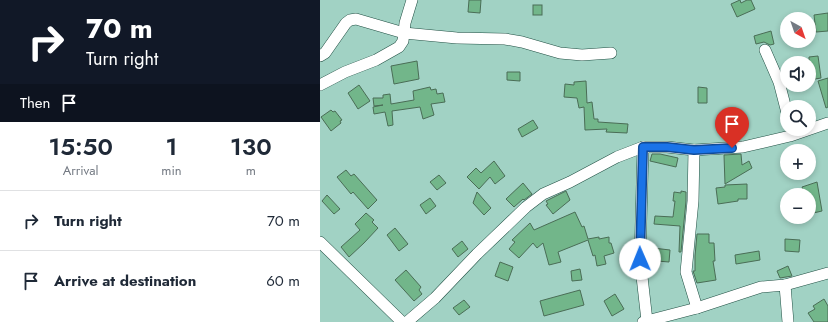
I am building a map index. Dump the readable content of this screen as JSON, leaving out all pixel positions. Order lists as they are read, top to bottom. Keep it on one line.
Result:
{"north":"bottom right","page":{"turn":["70 m","Turn right"],"map_buttons":["+","−"],"then":"Then","eta":["15:50","Arrival","1","min","130","m"],"list":[{"name":"Turn right","value":"70 m"},{"name":"Arrive at destination","value":"60 m"}]}}
